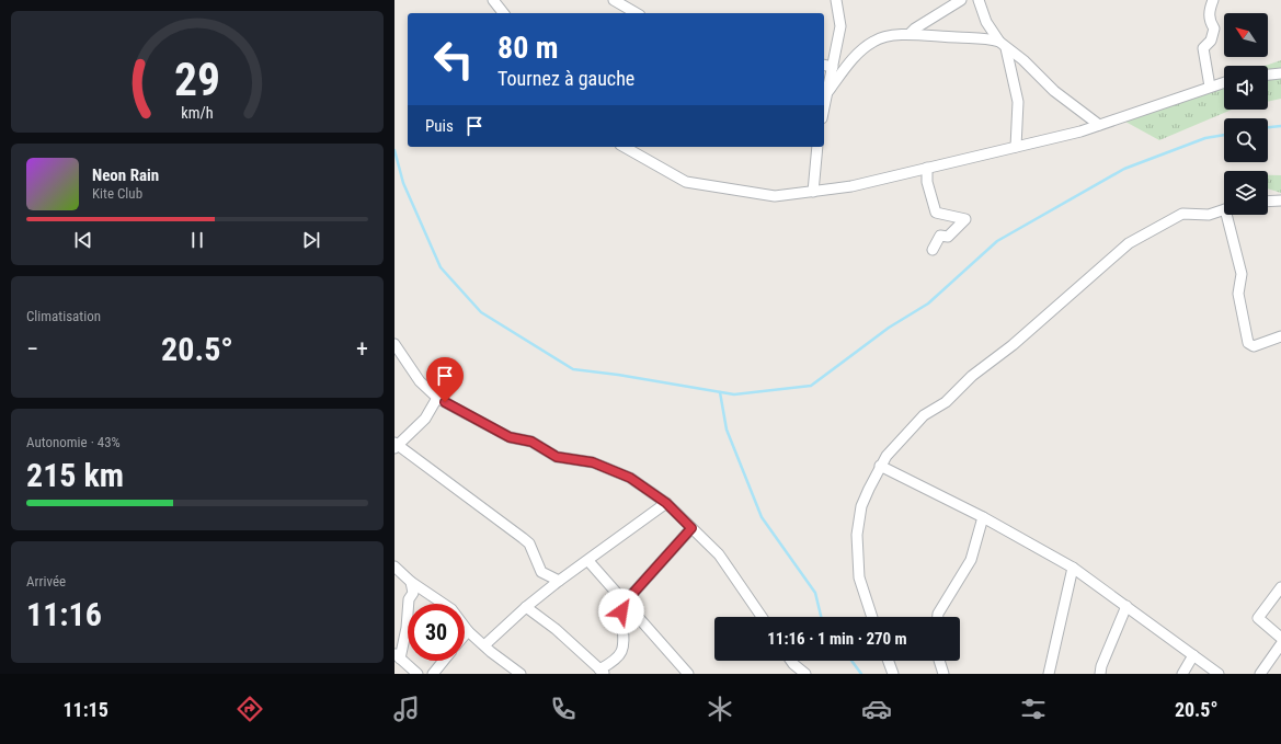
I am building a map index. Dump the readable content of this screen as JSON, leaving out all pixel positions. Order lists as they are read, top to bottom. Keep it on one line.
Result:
{"north":"top left","page":{"turn":["80 m","Tournez à gauche"],"then":"Puis","song":["Neon Rain","Kite Club"],"tile":["Climatisation",["Autonomie · 43%","215 km"],["Arrivée","11:16"]],"heat":["−","20.5°","+"],"limit":"30","trip":"11:16 · 1 min · 270 m","tabs":["11:15","20.5°"],"gauge":["29","km/h"]}}
